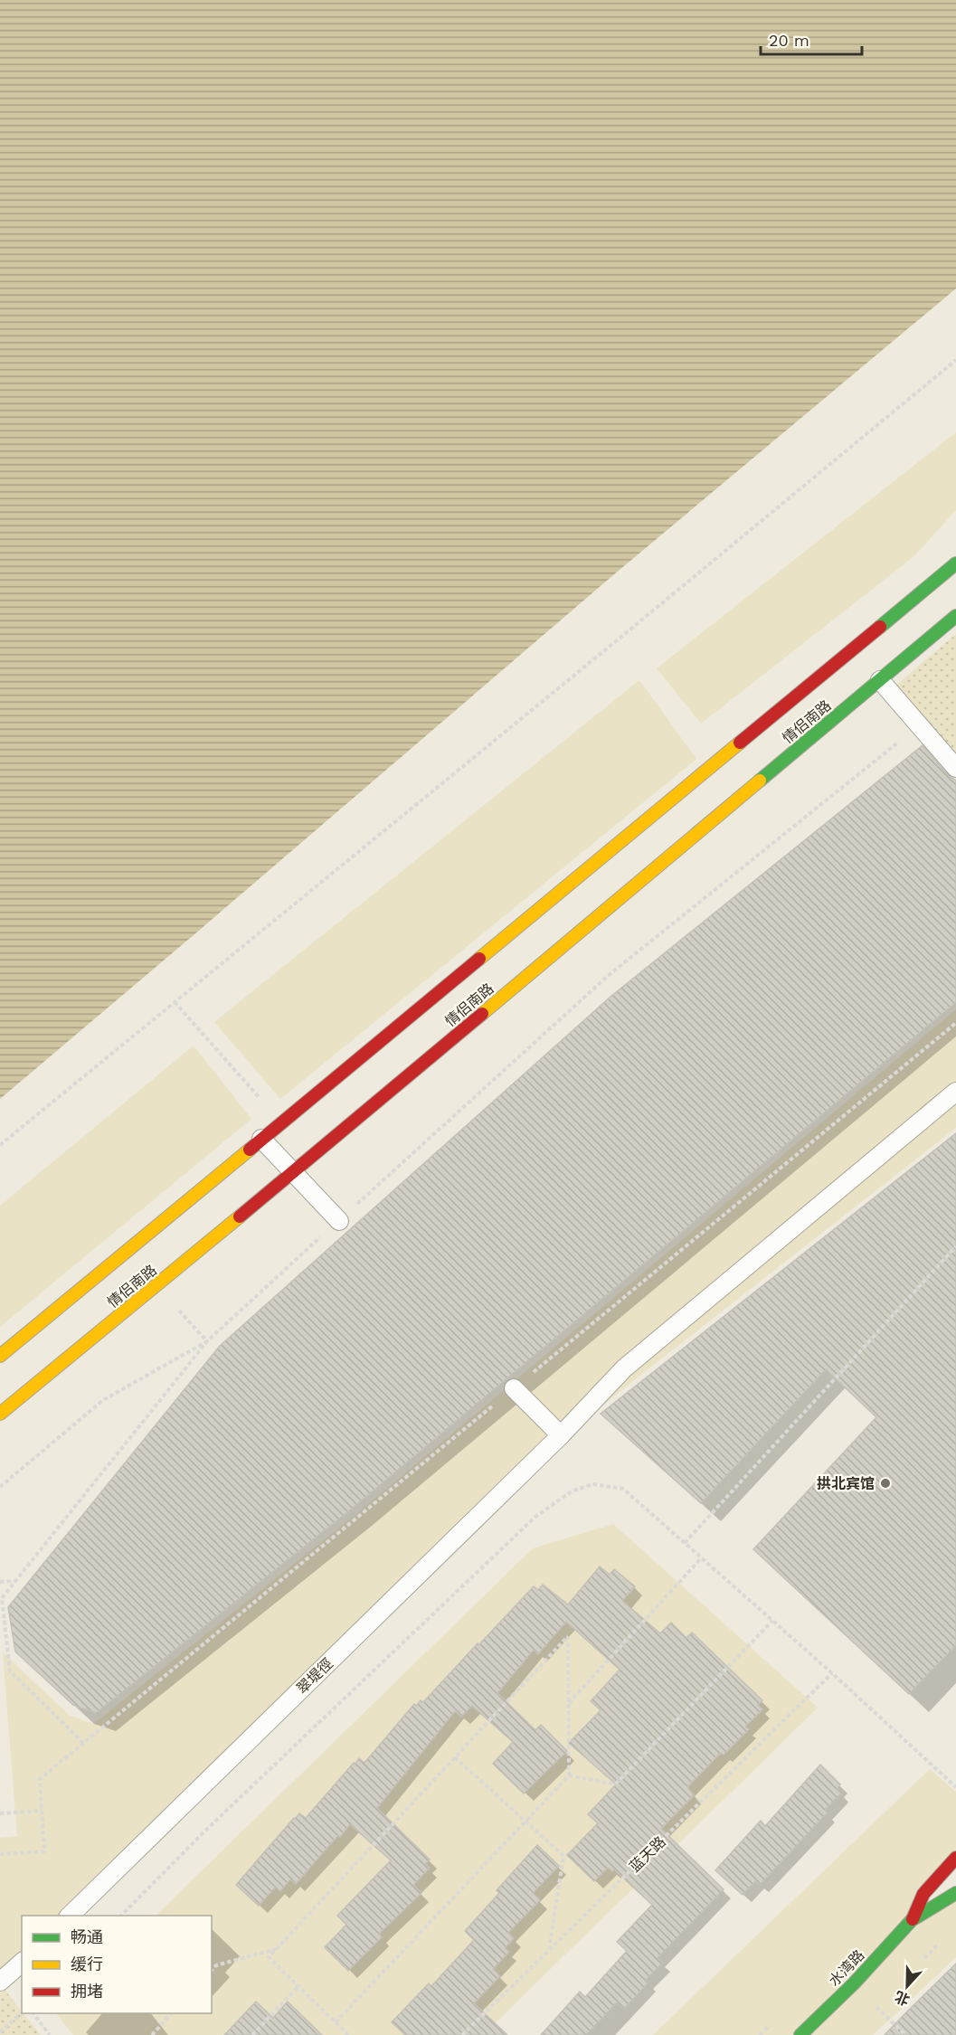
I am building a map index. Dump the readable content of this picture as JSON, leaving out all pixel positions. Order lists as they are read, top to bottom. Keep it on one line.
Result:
{"streets":{"main road":["情侣南路","水湾路"],"lane":["翠堤徑"],"path":["蓝天路"]},"places":["拱北宾馆"],"legend":["畅通","缓行","拥堵"],"scale_bar":"20 m","north":"bottom"}
